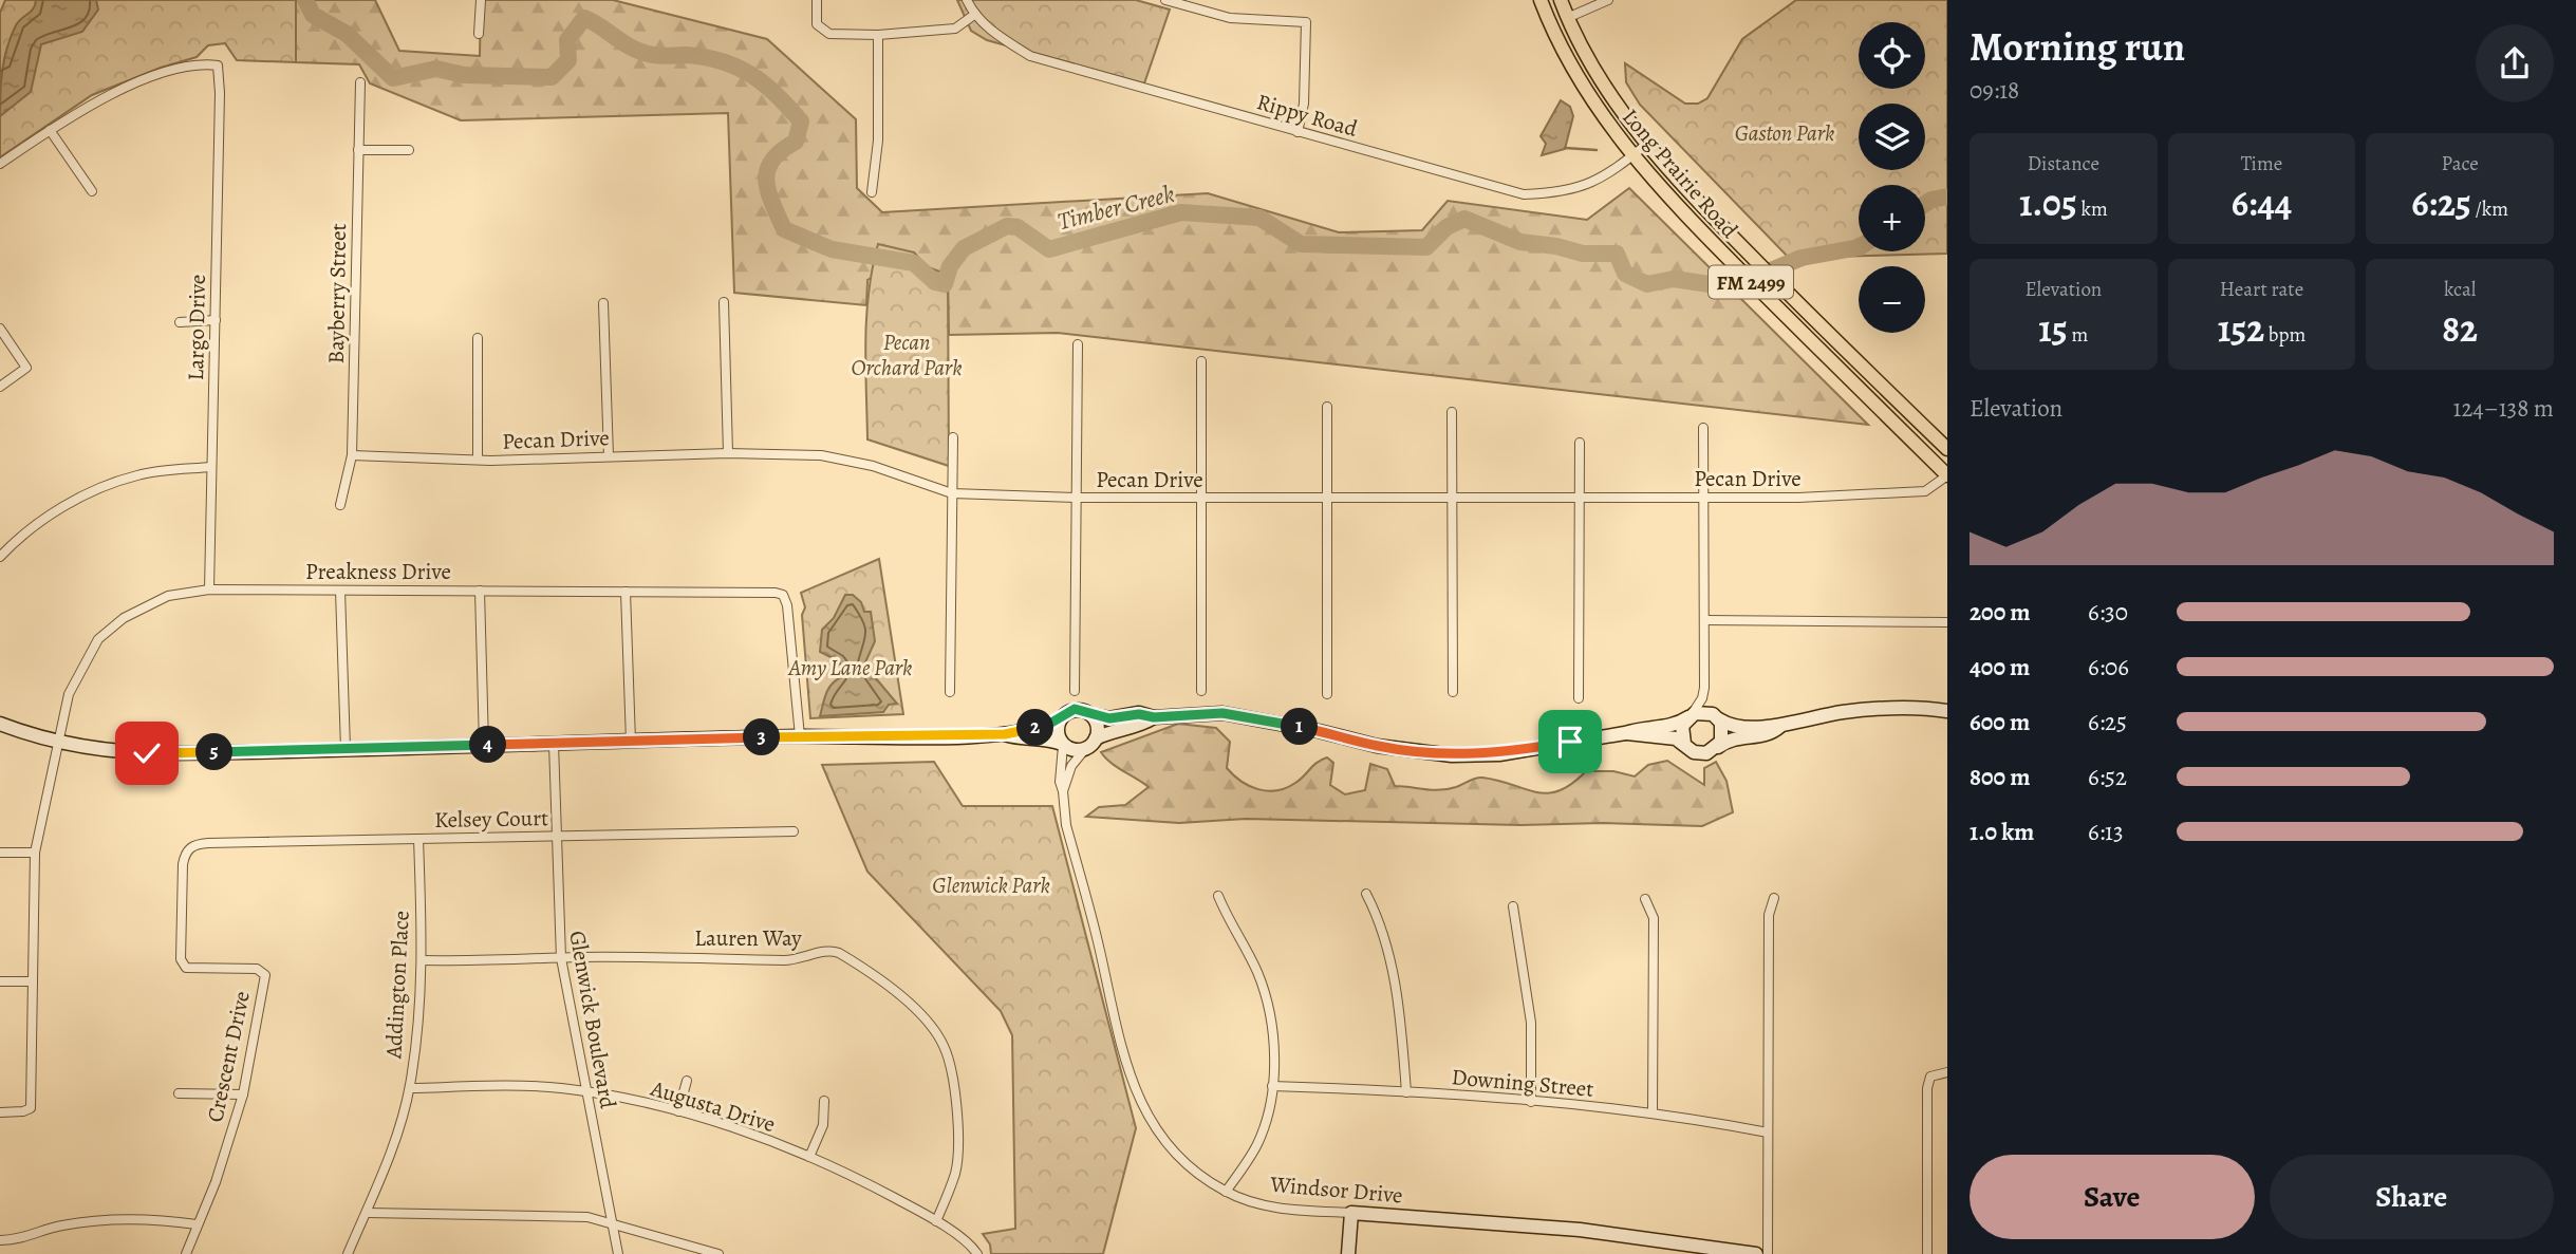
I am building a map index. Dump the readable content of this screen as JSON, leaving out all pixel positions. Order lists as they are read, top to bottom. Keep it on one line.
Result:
{"streets":{"main road":["Long Prairie Road","FM 2499"],"street":["Rippy Road","Bayberry Street","Largo Drive","Pecan Drive","Preakness Drive","Kelsey Court","Lauren Way","Addington Place","Glenwick Boulevard","Crescent Drive","Downing Street","Augusta Drive","Windsor Drive"]},"crossings":[["Rippy Road","Long Prairie Road"],["Long Prairie Road","Pecan Drive"],["Bayberry Street","Pecan Drive"],["Largo Drive","Preakness Drive"],["Kelsey Court","Addington Place"],["Kelsey Court","Glenwick Boulevard"],["Kelsey Court","Crescent Drive"],["Lauren Way","Addington Place"],["Lauren Way","Glenwick Boulevard"],["Lauren Way","Augusta Drive"],["Addington Place","Augusta Drive"],["Glenwick Boulevard","Augusta Drive"]],"water":["Timber Creek"],"parks":["Gaston Park","Pecan Orchard Park","Amy Lane Park","Glenwick Park"],"page":{"heading":["Morning run","09:18"],"map_buttons":["+","−"],"stats":[["Distance","1.05 km"],["Time","6:44"],["Pace","6:25 /km"],["Elevation","15 m"],["Heart rate","152 bpm"],["kcal","82"]],"chart":["Elevation","124–138 m"],"list":[{"name":"200 m","note":"6:30"},{"name":"400 m","note":"6:06"},{"name":"600 m","note":"6:25"},{"name":"800 m","note":"6:52"},{"name":"1.0 km","note":"6:13"}],"pins":["1","2","3","4","5"],"buttons":["Save","Share"]}}
